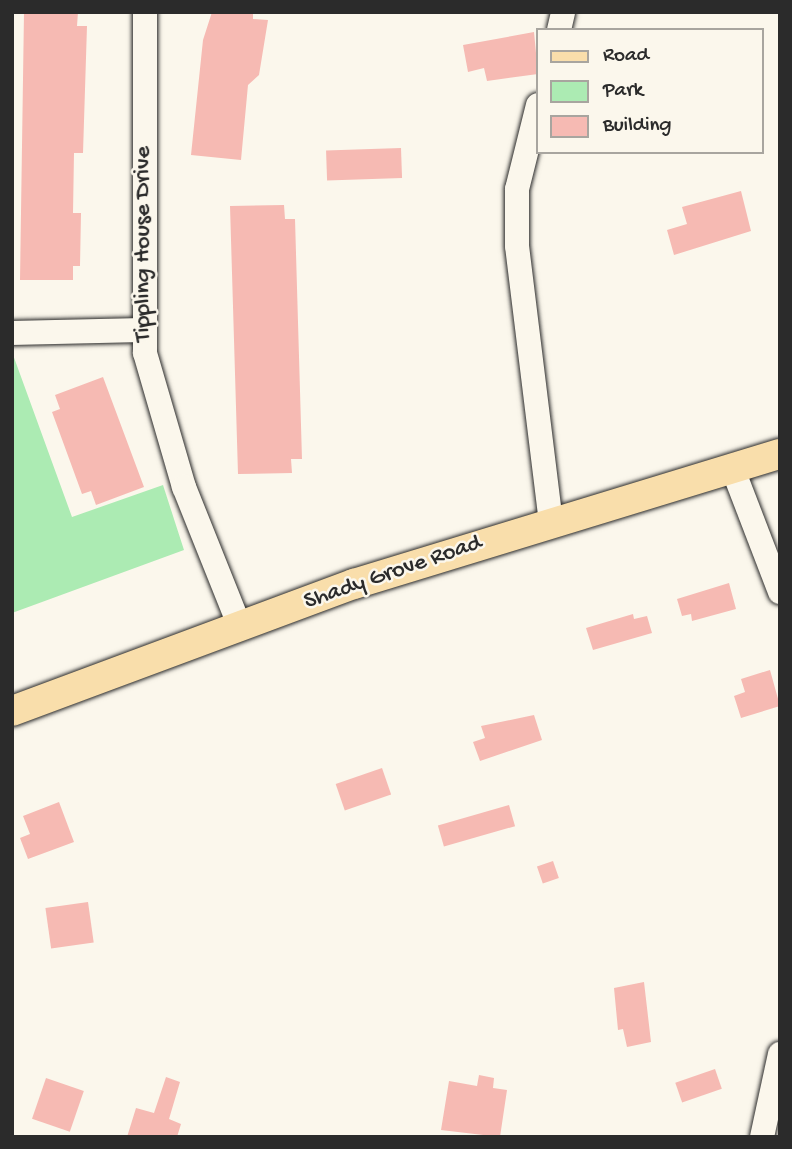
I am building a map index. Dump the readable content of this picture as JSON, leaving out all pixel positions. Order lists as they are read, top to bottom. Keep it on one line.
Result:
{"streets":{"main road":["Shady Grove Road"],"street":["Tippling House Drive"]},"crossings":[["Tippling House Drive","Shady Grove Road"]],"legend":["Road","Park","Building"]}
